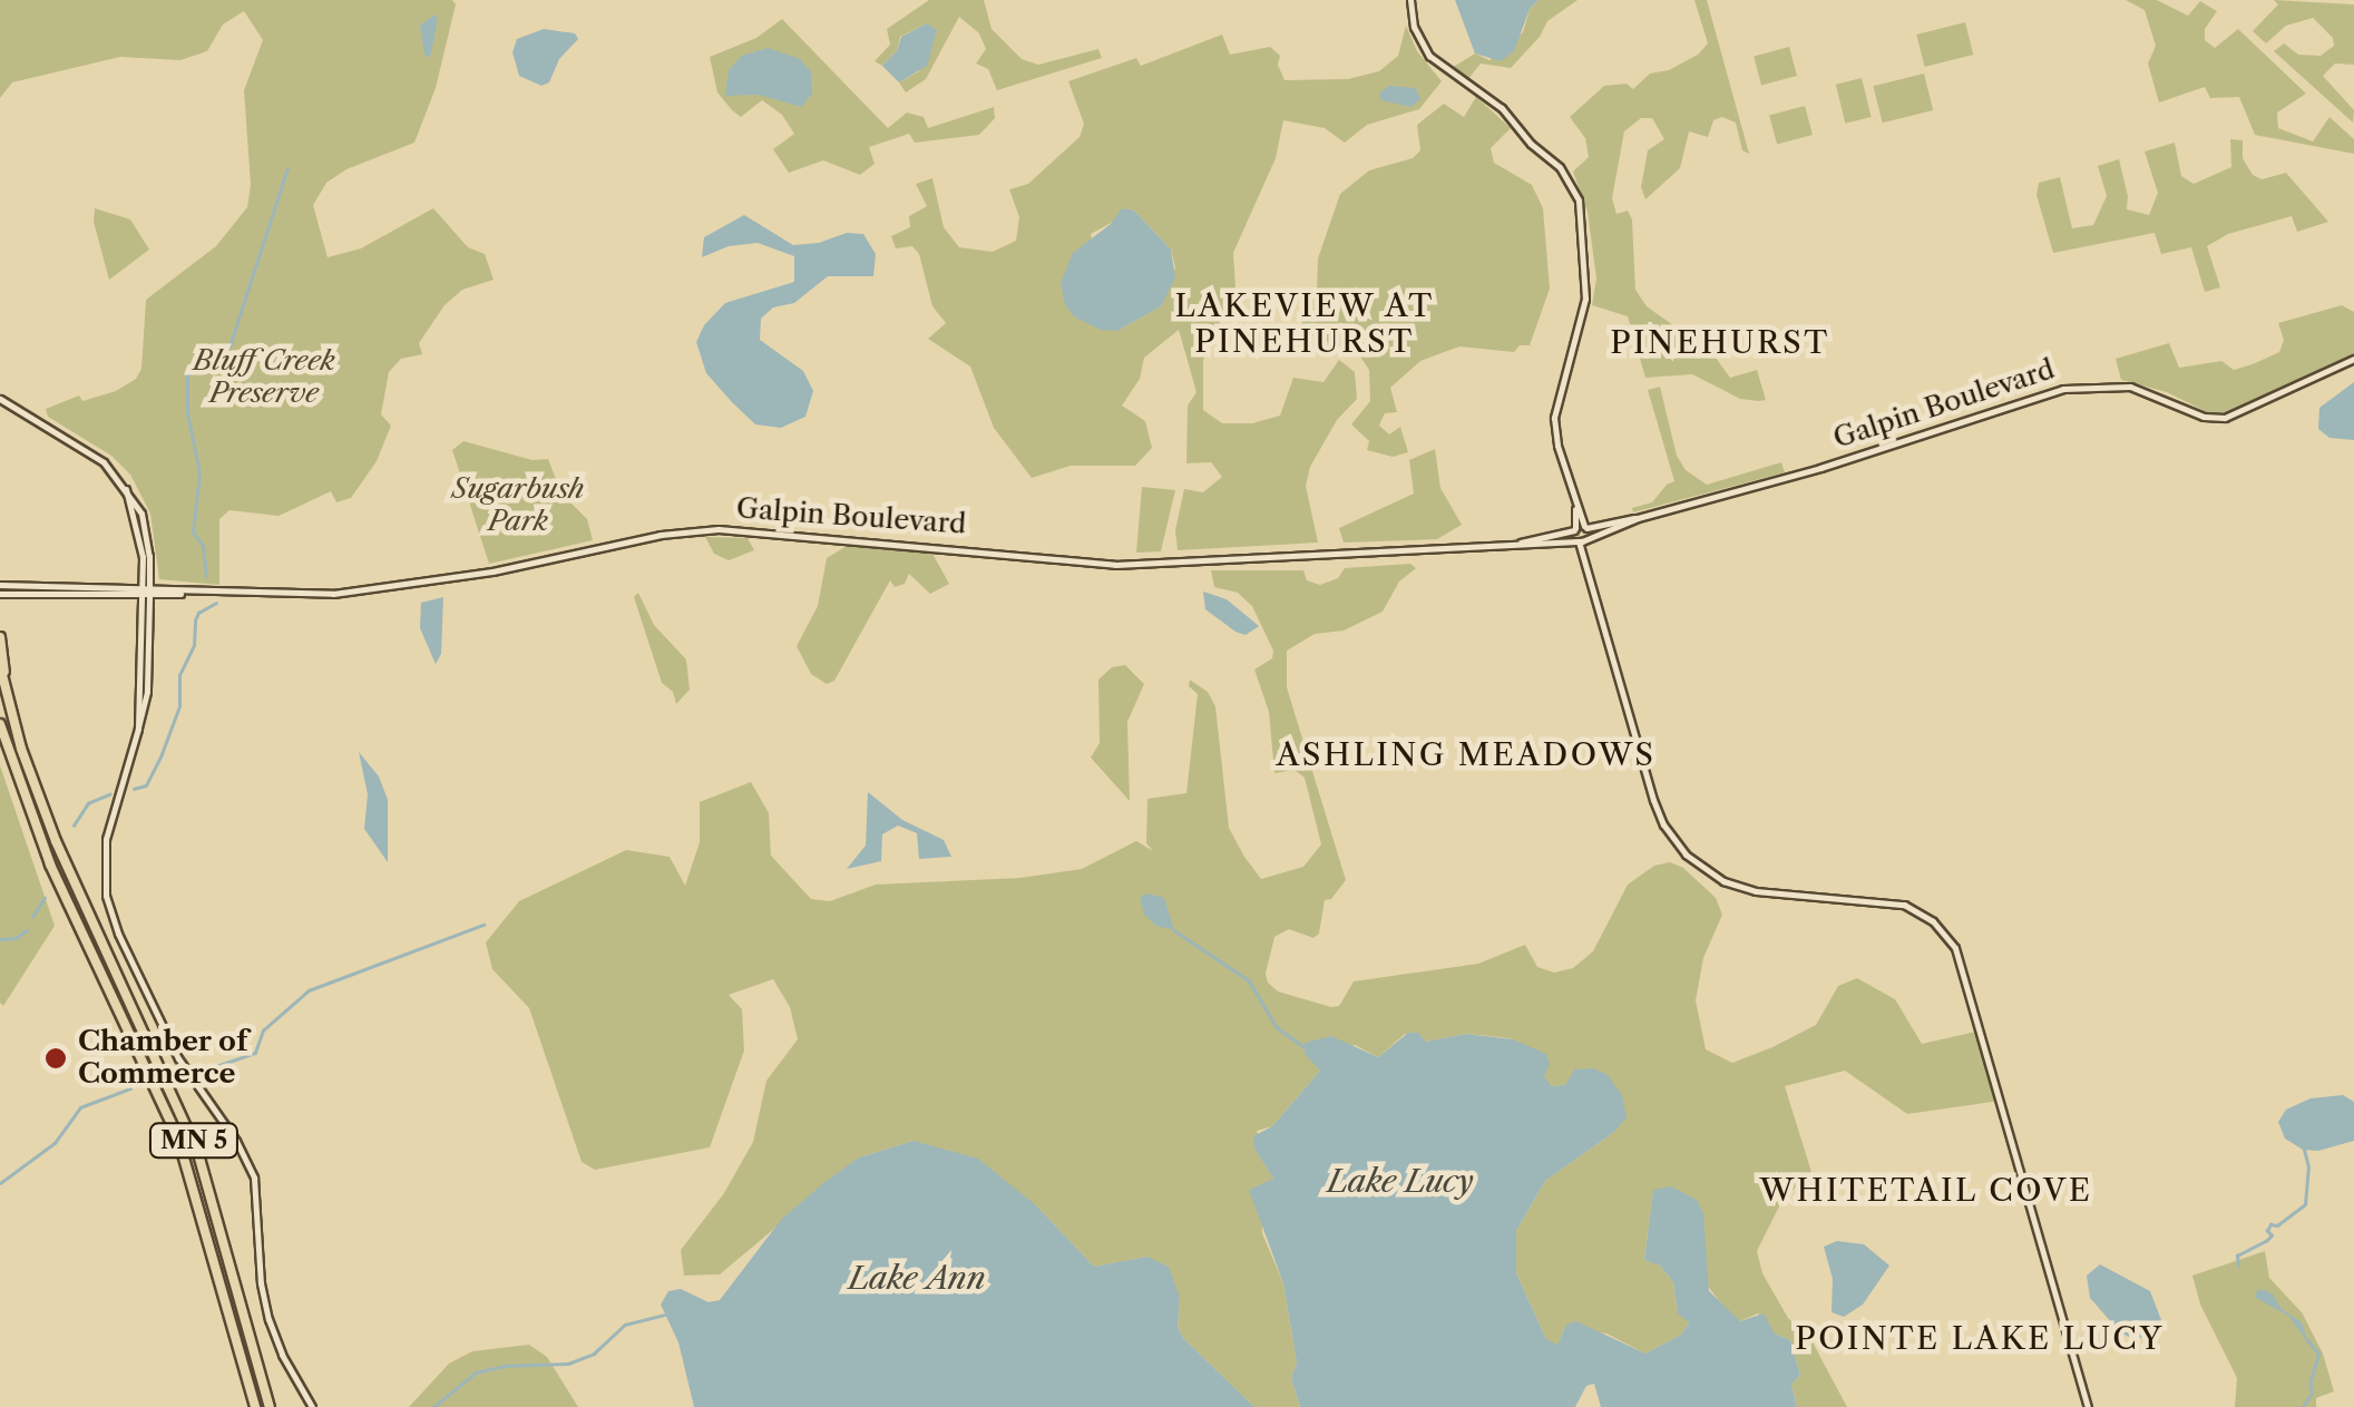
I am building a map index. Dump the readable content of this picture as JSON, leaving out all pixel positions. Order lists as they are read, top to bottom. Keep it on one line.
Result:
{"streets":{"main road":["MN 5"],"street":["Galpin Boulevard"]},"districts":["LAKEVIEW AT PINEHURST","PINEHURST","ASHLING MEADOWS","WHITETAIL COVE","POINTE LAKE LUCY"],"water":["Lake Lucy","Lake Ann"],"parks":["Bluff Creek Preserve","Sugarbush Park"],"places":["Chamber of Commerce"]}
